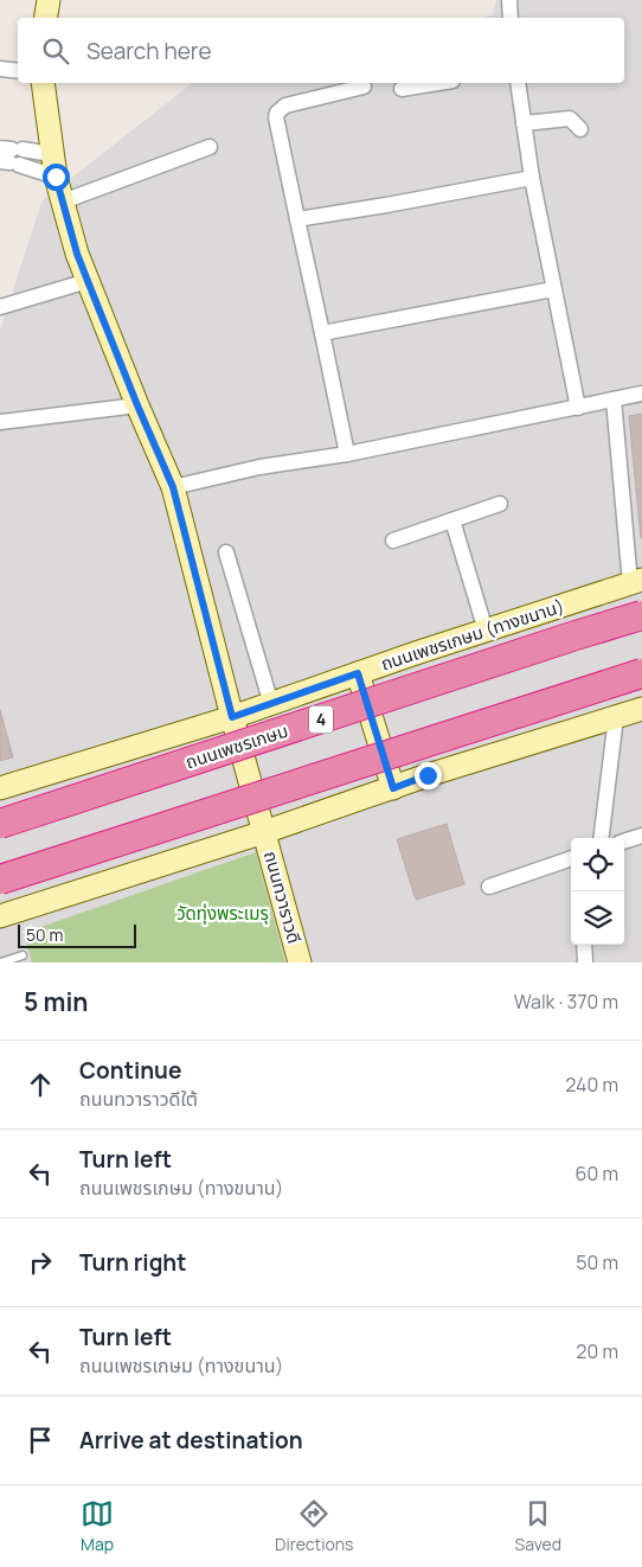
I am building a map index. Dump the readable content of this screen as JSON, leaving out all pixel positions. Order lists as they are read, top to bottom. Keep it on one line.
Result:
{"streets":{"highway":["4","ถนนเพชรเกษม"],"main road":["ถนนเพชรเกษม (ทางขนาน)","ถนนทวาราวดี"]},"crossings":[["ถนนเพชรเกษม (ทางขนาน)","ถนนทวาราวดี"]],"parks":["วัดทุ่งพระเมรุ"],"scale_bar":"50 m","page":{"search":"Search here","scale":"50 m","heading":["5 min","Walk · 370 m"],"list":[["Continue","ถนนทวาราวดีใต้","240 m"],["Turn left","ถนนเพชรเกษม (ทางขนาน)","60 m"],["Turn right","50 m"],["Turn left","ถนนเพชรเกษม (ทางขนาน)","20 m"],"Arrive at destination"],"nav":["Map","Directions","Saved"]}}
